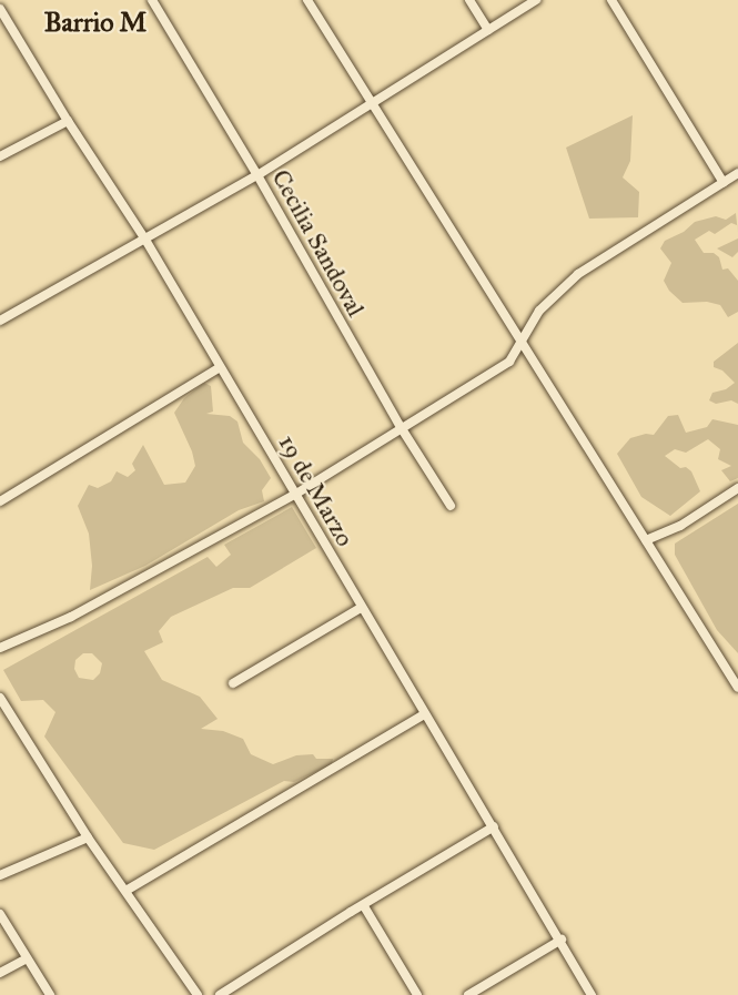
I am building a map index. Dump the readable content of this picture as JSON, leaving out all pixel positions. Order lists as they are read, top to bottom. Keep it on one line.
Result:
{"streets":{"street":["Cecilia Sandoval","19 de Marzo"]},"districts":["Barrio M"]}
